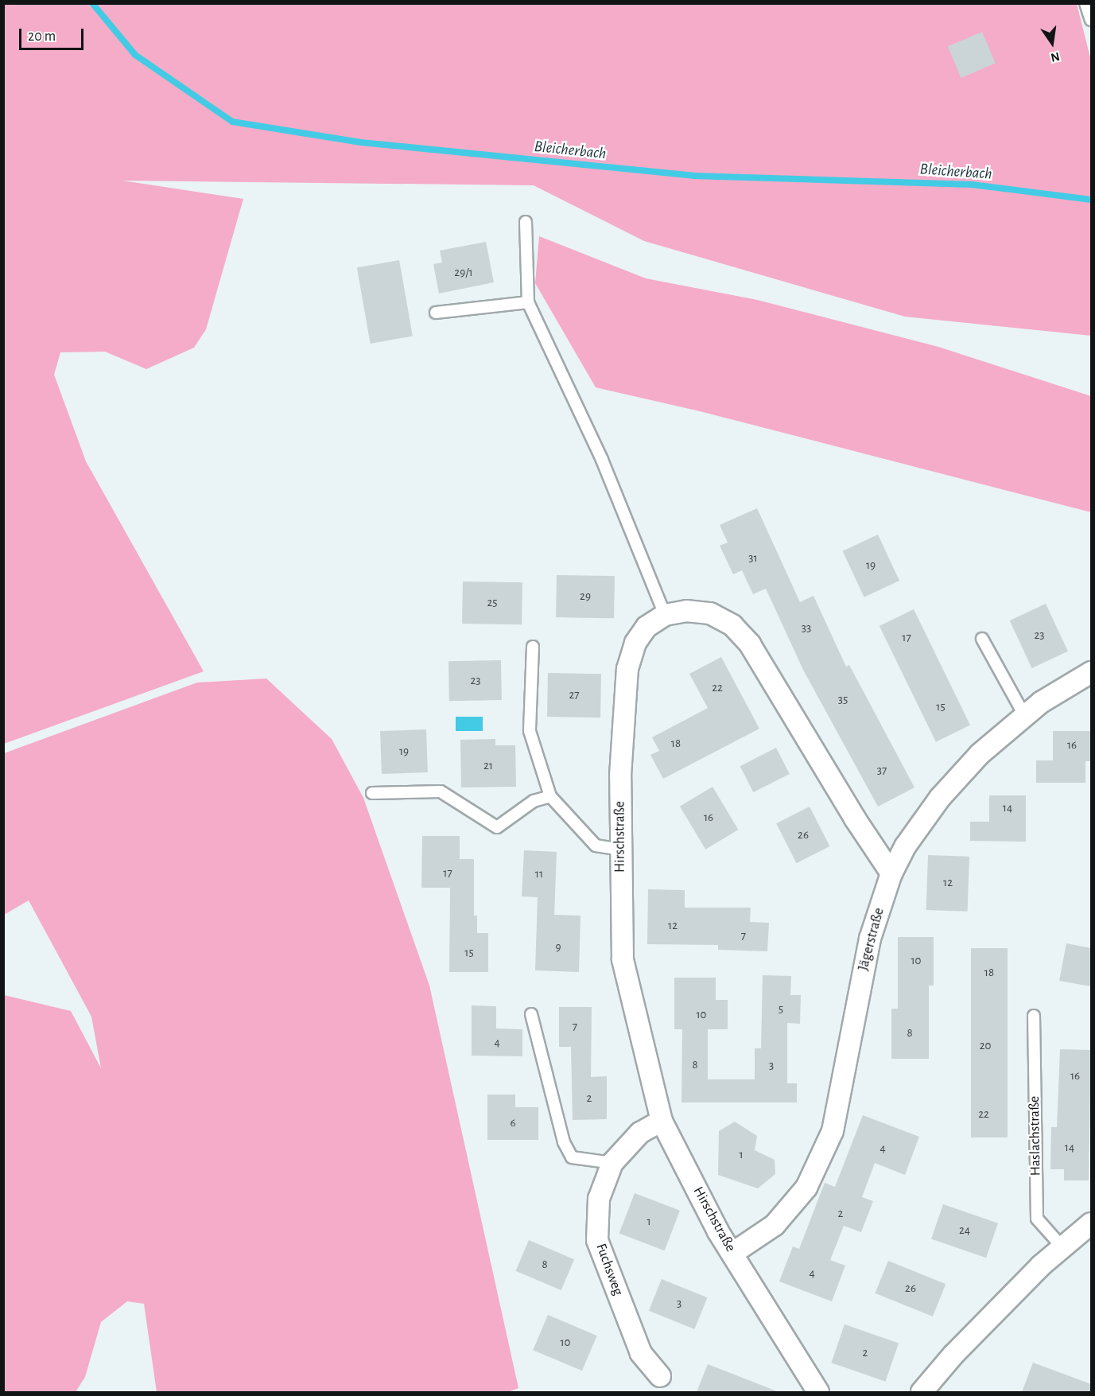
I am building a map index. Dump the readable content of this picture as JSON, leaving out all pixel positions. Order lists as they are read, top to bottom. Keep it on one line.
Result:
{"streets":{"street":["Hirschstraße","Jägerstraße","Fuchsweg"],"lane":["Haslachstraße"]},"crossings":[["Hirschstraße","Jägerstraße"],["Hirschstraße","Fuchsweg"]],"water":["Bleicherbach"],"house_numbers":["29/1","31","19","29","25","33","23","17","23","22","27","35","15","18","16","19","21","37","14","16","26","17","11","12","12","7","9","15","10","18","5","10","7","8","4","20","8","3","16","2","22","6","14","4","1","2","1","24","8","4","26","3","10","2"],"scale_bar":"20 m","north":"bottom"}
